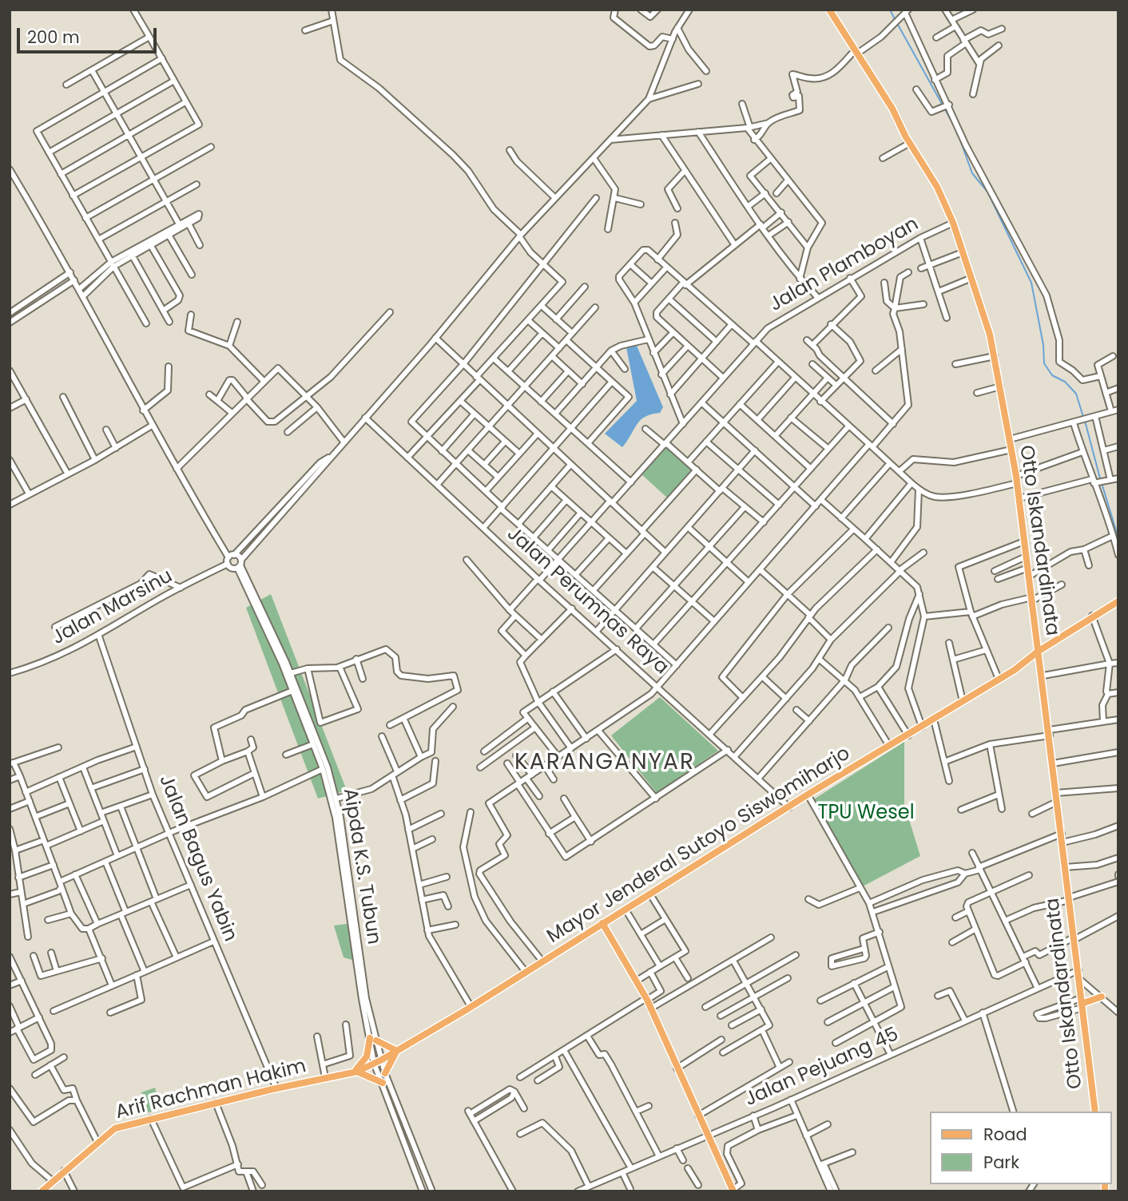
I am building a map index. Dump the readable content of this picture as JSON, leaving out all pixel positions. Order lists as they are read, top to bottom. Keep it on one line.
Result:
{"streets":{"main road":["Otto Iskandardinata","Mayor Jenderal Sutoyo Siswomiharjo","Arif Rachman Hakim"],"street":["Jalan Plamboyan","Jalan Perumnas Raya","Jalan Marsinu","Jalan Bagus Yabin","Aipda K.S. Tubun","Jalan Pejuang 45"]},"crossings":[["Jalan Plamboyan","Otto Iskandardinata"],["Jalan Plamboyan","Jalan Perumnas Raya"],["Otto Iskandardinata","Mayor Jenderal Sutoyo Siswomiharjo"],["Otto Iskandardinata","Jalan Pejuang 45"],["Jalan Perumnas Raya","Mayor Jenderal Sutoyo Siswomiharjo"],["Jalan Marsinu","Jalan Bagus Yabin"],["Mayor Jenderal Sutoyo Siswomiharjo","Aipda K.S. Tubun"],["Mayor Jenderal Sutoyo Siswomiharjo","Arif Rachman Hakim"],["Jalan Bagus Yabin","Arif Rachman Hakim"],["Aipda K.S. Tubun","Arif Rachman Hakim"]],"districts":["KARANGANYAR"],"parks":["TPU Wesel"],"legend":["Road","Park"],"scale_bar":"200 m"}
